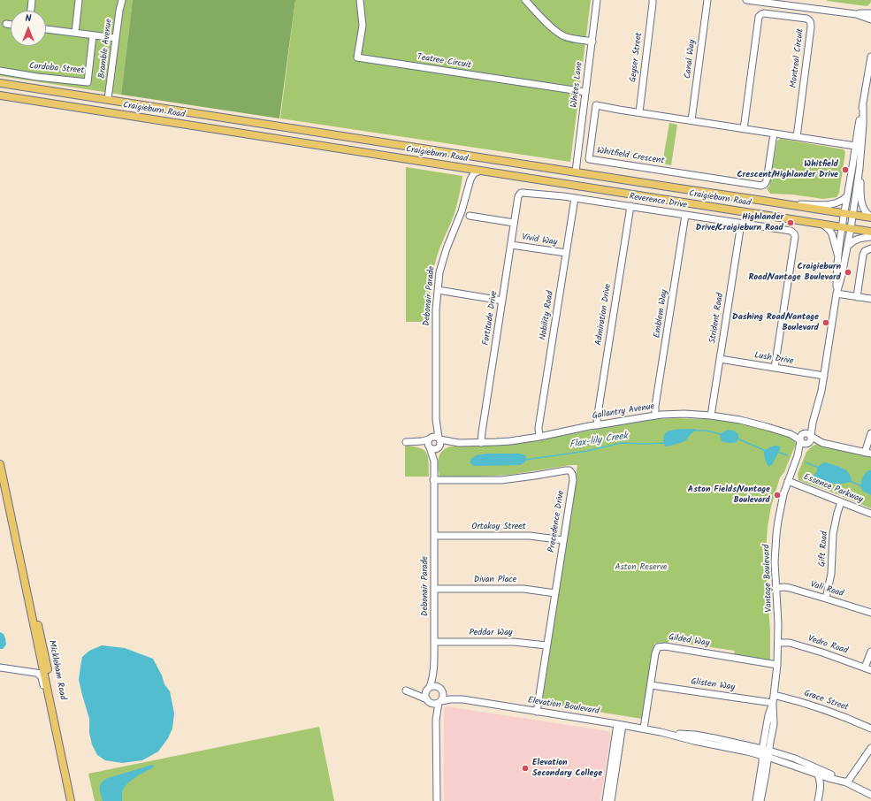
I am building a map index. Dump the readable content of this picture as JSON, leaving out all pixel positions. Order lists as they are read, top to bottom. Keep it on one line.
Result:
{"streets":{"main road":["Craigieburn Road","Mickleham Road"],"street":["Bramble Avenue","Geyser Street","Montreal Circuit","Canal Way","Teatree Circuit","Cordoba Street","Whites Lane","Whitfield Crescent","Reverence Drive","Vivid Way","Debonair Parade","Emblem Way","Admiration Drive","Nobility Road","Fortitude Drive","Strident Road","Lush Drive","Gallantry Avenue","Essence Parkway","Precedence Drive","Ortakoy Street","Gift Road","Vantage Boulevard","Divan Place","Vali Road","Peddar Way","Gilded Way","Vedro Road","Glisten Way","Grace Street","Elevation Boulevard"]},"crossings":[["Bramble Avenue","Craigieburn Road"],["Geyser Street","Whitfield Crescent"],["Montreal Circuit","Whitfield Crescent"],["Canal Way","Whitfield Crescent"],["Teatree Circuit","Whites Lane"],["Whites Lane","Craigieburn Road"],["Craigieburn Road","Vantage Boulevard"],["Whitfield Crescent","Vantage Boulevard"],["Reverence Drive","Emblem Way"],["Reverence Drive","Admiration Drive"],["Reverence Drive","Nobility Road"],["Reverence Drive","Fortitude Drive"],["Reverence Drive","Strident Road"],["Reverence Drive","Lush Drive"],["Vivid Way","Nobility Road"],["Vivid Way","Fortitude Drive"],["Debonair Parade","Gallantry Avenue"],["Debonair Parade","Precedence Drive"],["Debonair Parade","Ortakoy Street"],["Debonair Parade","Divan Place"],["Debonair Parade","Peddar Way"],["Debonair Parade","Elevation Boulevard"],["Emblem Way","Gallantry Avenue"],["Admiration Drive","Gallantry Avenue"],["Nobility Road","Gallantry Avenue"],["Fortitude Drive","Gallantry Avenue"],["Strident Road","Lush Drive"],["Strident Road","Gallantry Avenue"],["Lush Drive","Vantage Boulevard"],["Gallantry Avenue","Vantage Boulevard"],["Essence Parkway","Gift Road"],["Essence Parkway","Vantage Boulevard"],["Precedence Drive","Ortakoy Street"],["Precedence Drive","Divan Place"],["Precedence Drive","Peddar Way"],["Precedence Drive","Elevation Boulevard"],["Gift Road","Vali Road"],["Vantage Boulevard","Vali Road"],["Vantage Boulevard","Gilded Way"],["Vantage Boulevard","Vedro Road"],["Vantage Boulevard","Glisten Way"],["Vantage Boulevard","Grace Street"],["Vantage Boulevard","Elevation Boulevard"],["Gilded Way","Glisten Way"],["Gilded Way","Elevation Boulevard"]],"water":["Flax-lily Creek"],"parks":["Aston Reserve"],"places":["Whitfield Crescent/Highlander Drive","Highlander Drive/Craigieburn Road","Craigieburn Road/Vantage Boulevard","Dashing Road/Vantage Boulevard","Aston Fields/Vantage Boulevard","Elevation Secondary College"],"north":"top"}
